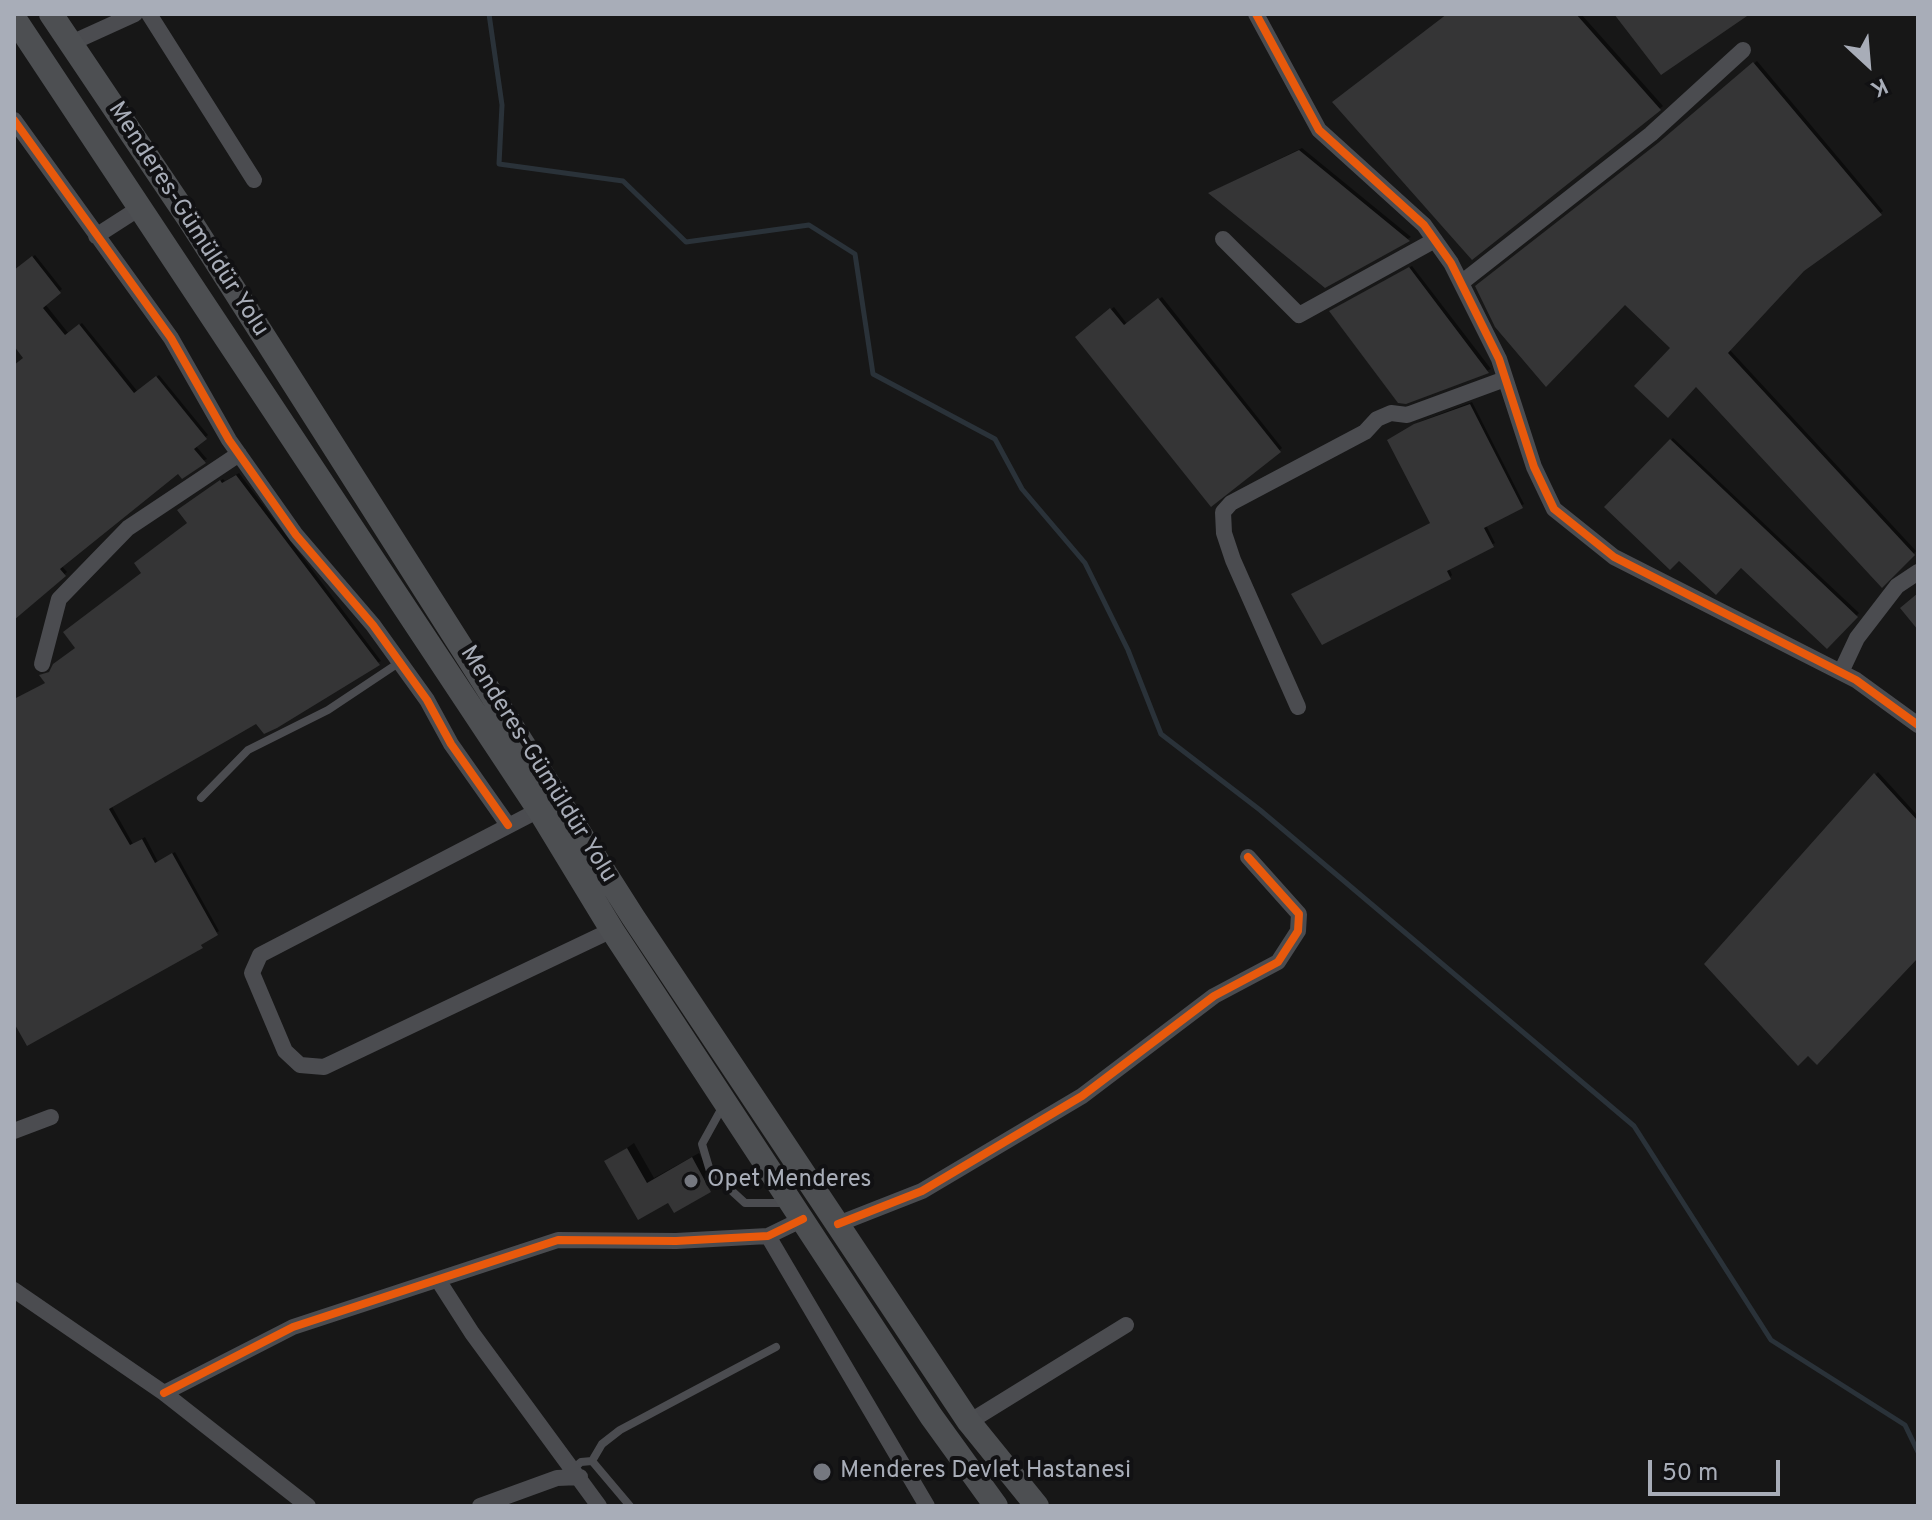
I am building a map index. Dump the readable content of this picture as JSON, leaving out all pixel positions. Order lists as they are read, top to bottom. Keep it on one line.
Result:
{"streets":{"main road":["Menderes-Gümüldür Yolu"]},"places":["Opet Menderes","Menderes Devlet Hastanesi"],"scale_bar":"50 m","north":"bottom right"}
